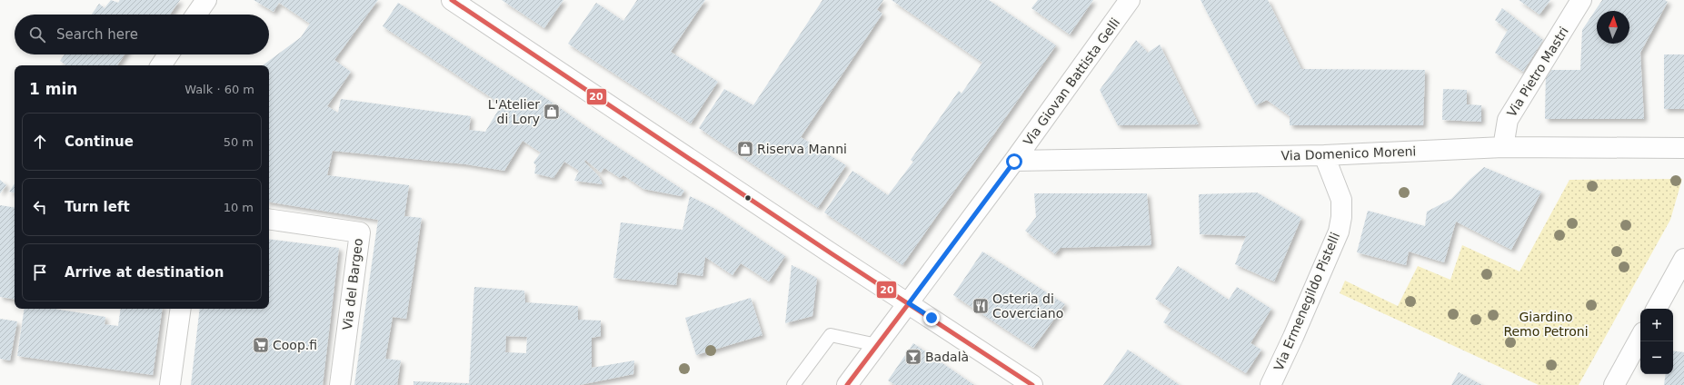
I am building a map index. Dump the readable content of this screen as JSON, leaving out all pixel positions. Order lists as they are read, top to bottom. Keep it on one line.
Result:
{"streets":{"street":["Via Pietro Mastri","Via Giovan Battista Gelli","Via Domenico Moreni","Via del Bargeo","Via Ermenegildo Pistelli"]},"crossings":[["Via Pietro Mastri","Via Domenico Moreni"],["Via Giovan Battista Gelli","Via Domenico Moreni"],["Via Domenico Moreni","Via Ermenegildo Pistelli"]],"parks":["Giardino Remo Petroni"],"places":{"shop":["L'Atelier di Lory","Riserva Manni"],"restaurant":["Osteria di Coverciano"],"supermarket":["Coop.fi"],"bar":["Badalà"]},"lines":["transit line 20"],"north":"top","page":{"search":"Search here","heading":["1 min","Walk · 60 m"],"list":[["Continue","50 m"],["Turn left","10 m"],"Arrive at destination"],"map_buttons":["+","−"]}}
